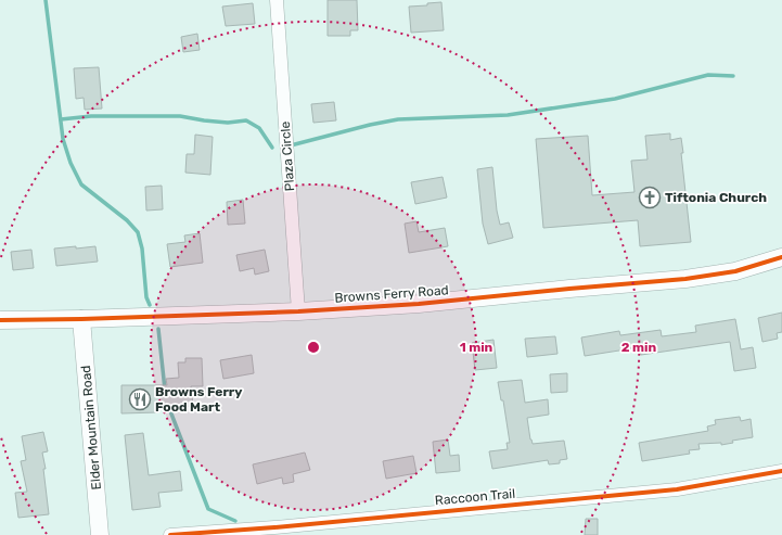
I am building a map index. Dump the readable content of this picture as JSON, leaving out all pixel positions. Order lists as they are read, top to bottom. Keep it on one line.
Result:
{"streets":{"street":["Plaza Circle","Browns Ferry Road","Elder Mountain Road","Raccoon Trail"]},"crossings":[["Plaza Circle","Browns Ferry Road"],["Browns Ferry Road","Elder Mountain Road"]],"places":{"church":["Tiftonia Church"],"restaurant":["Browns Ferry Food Mart"]},"rings":["1 min","2 min"]}
